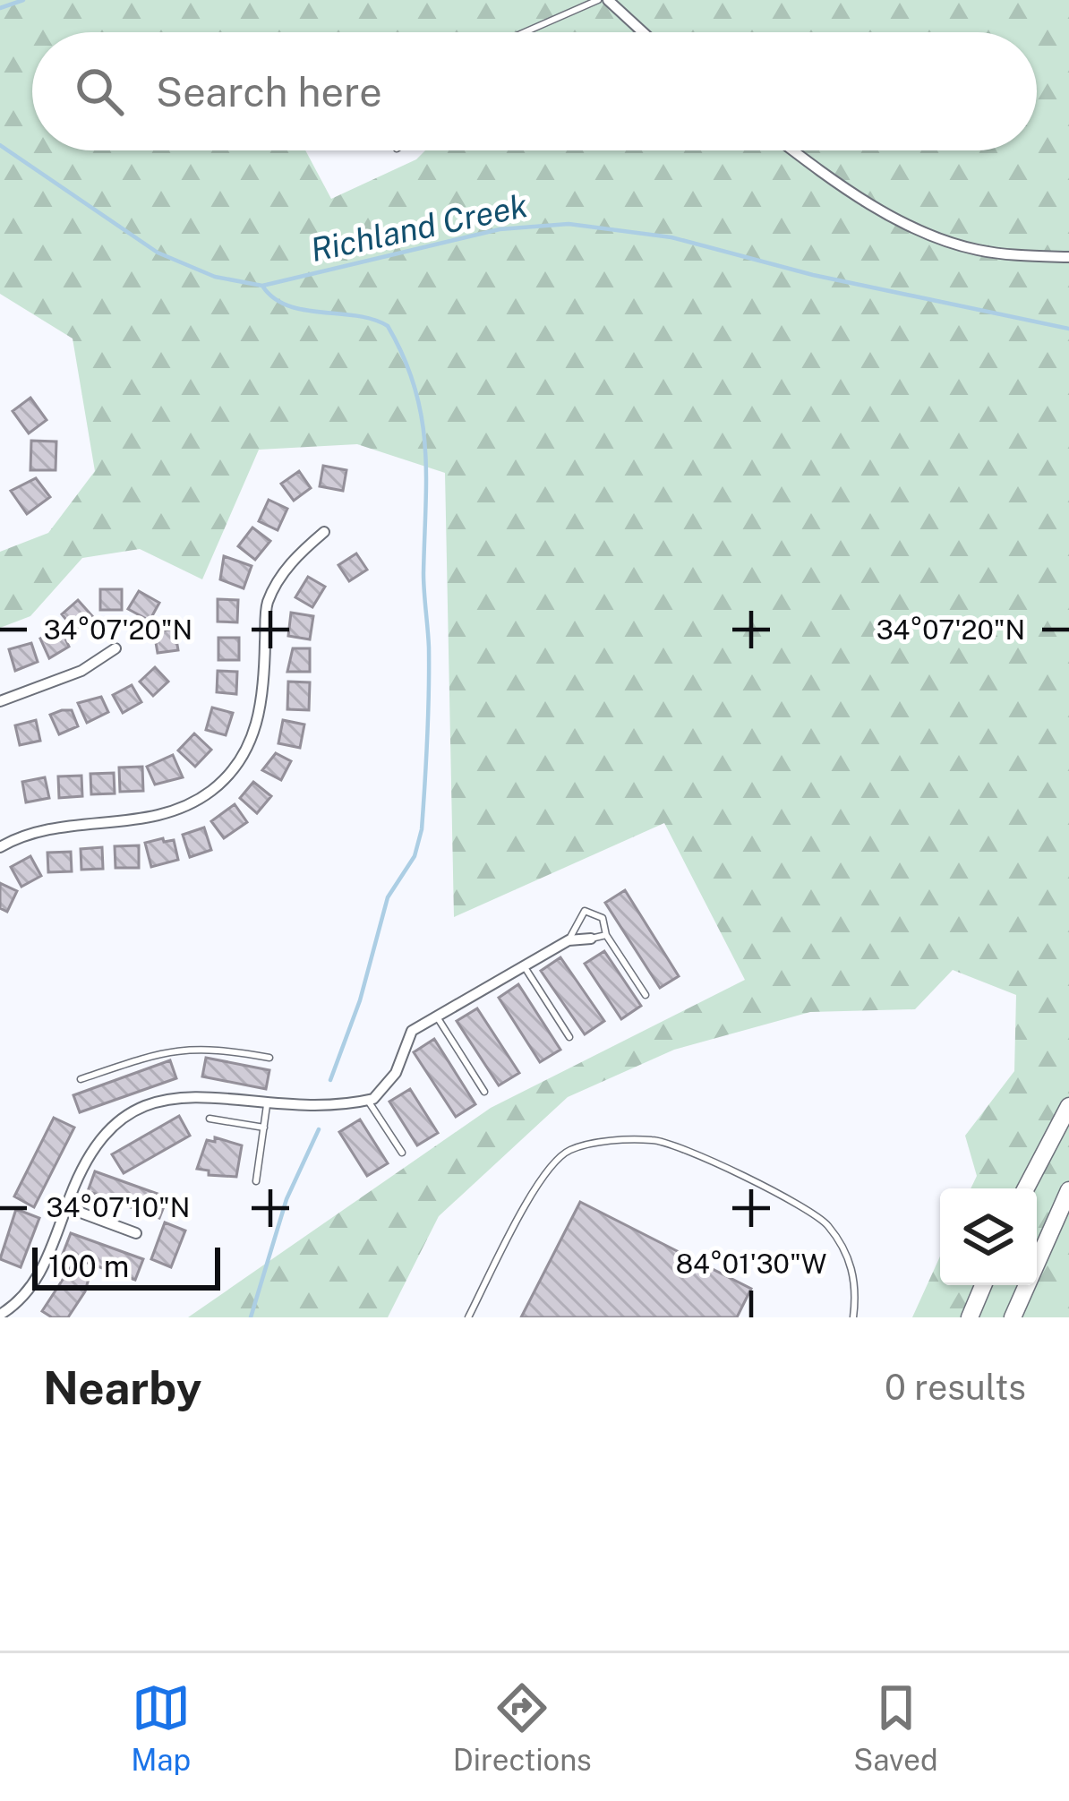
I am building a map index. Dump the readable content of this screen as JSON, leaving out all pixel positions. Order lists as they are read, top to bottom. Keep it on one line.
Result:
{"water":["Richland Creek"],"scale_bar":"100 m","page":{"search":"Search here","scale":"100 m","heading":["Nearby","0 results"],"nav":["Map","Directions","Saved"]},"coordinates":["34°07'20\"N","34°07'10\"N","84°01'30\"W"]}
